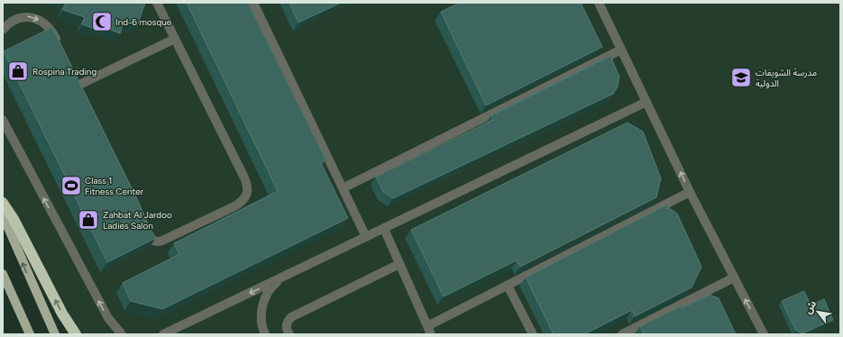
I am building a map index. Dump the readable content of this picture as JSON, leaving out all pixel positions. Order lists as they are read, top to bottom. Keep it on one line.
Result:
{"places":{"mosque":["Ind-6 mosque"],"shop":["Rospina Trading","Zahbat Al Jardoo Ladies Salon"],"school or university":["مدرسة الشويفات الدولية"],"sports":["Class 1 Fitness Center"]},"north":"top left"}
